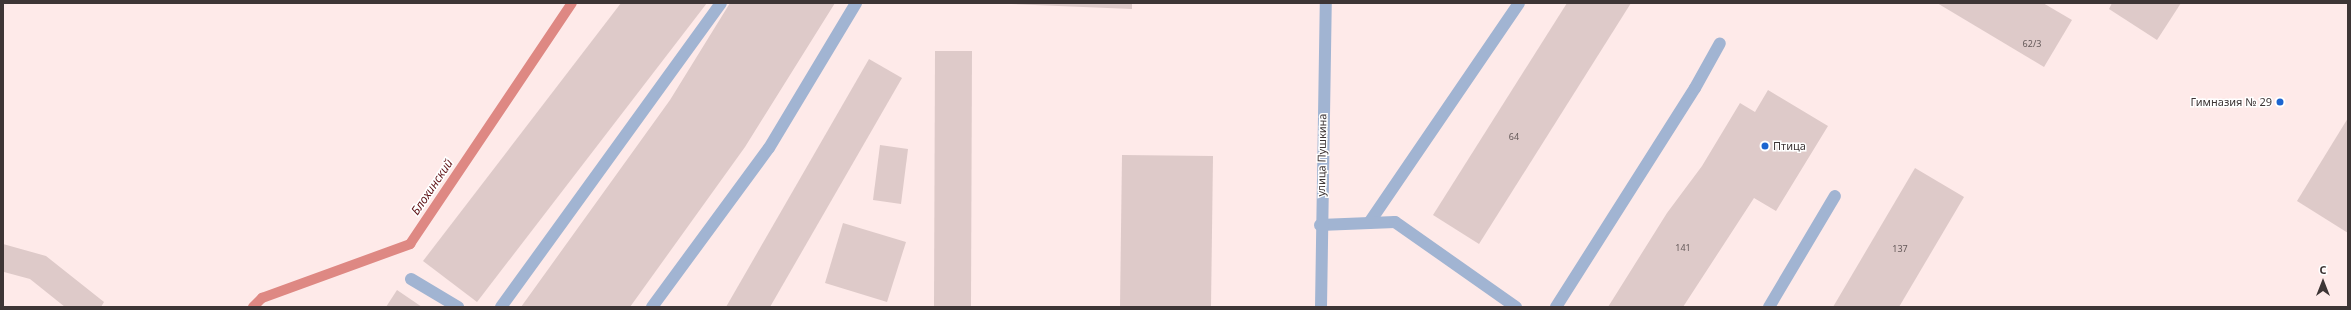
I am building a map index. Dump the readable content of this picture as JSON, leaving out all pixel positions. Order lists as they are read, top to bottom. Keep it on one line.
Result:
{"streets":{"street":["улица Пушкина"]},"water":["Блохинский"],"places":["Гимназия № 29","Птица"],"house_numbers":["62/3","64","141","137"],"north":"top"}
